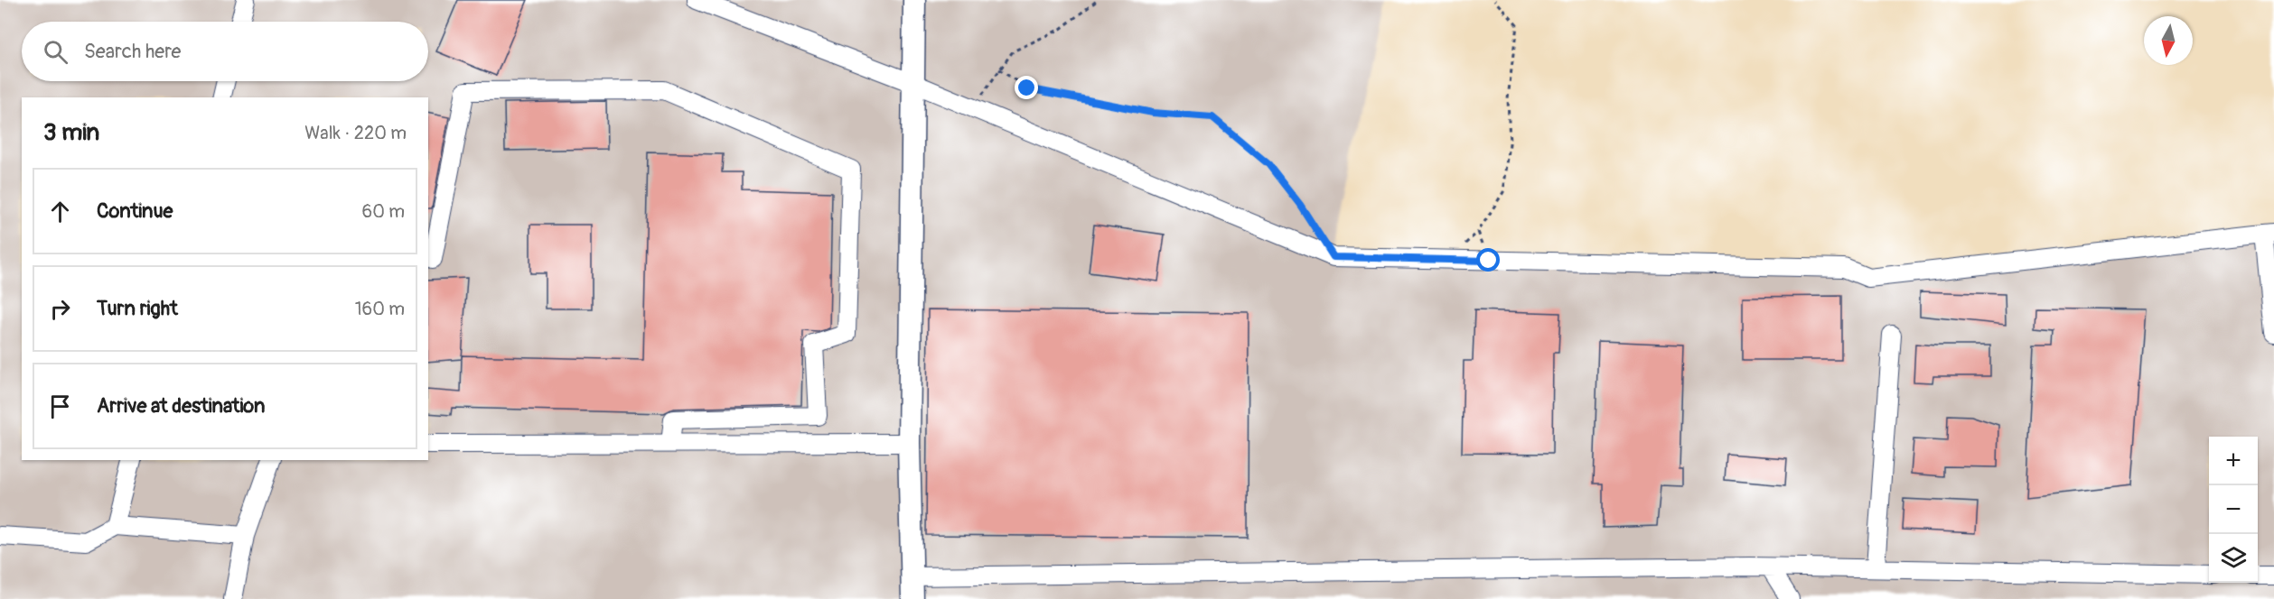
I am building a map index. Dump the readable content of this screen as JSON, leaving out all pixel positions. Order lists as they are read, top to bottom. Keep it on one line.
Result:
{"north":"bottom","page":{"search":"Search here","heading":["3 min","Walk · 220 m"],"list":[["Continue","60 m"],["Turn right","160 m"],"Arrive at destination"],"map_buttons":["+","−"]}}
